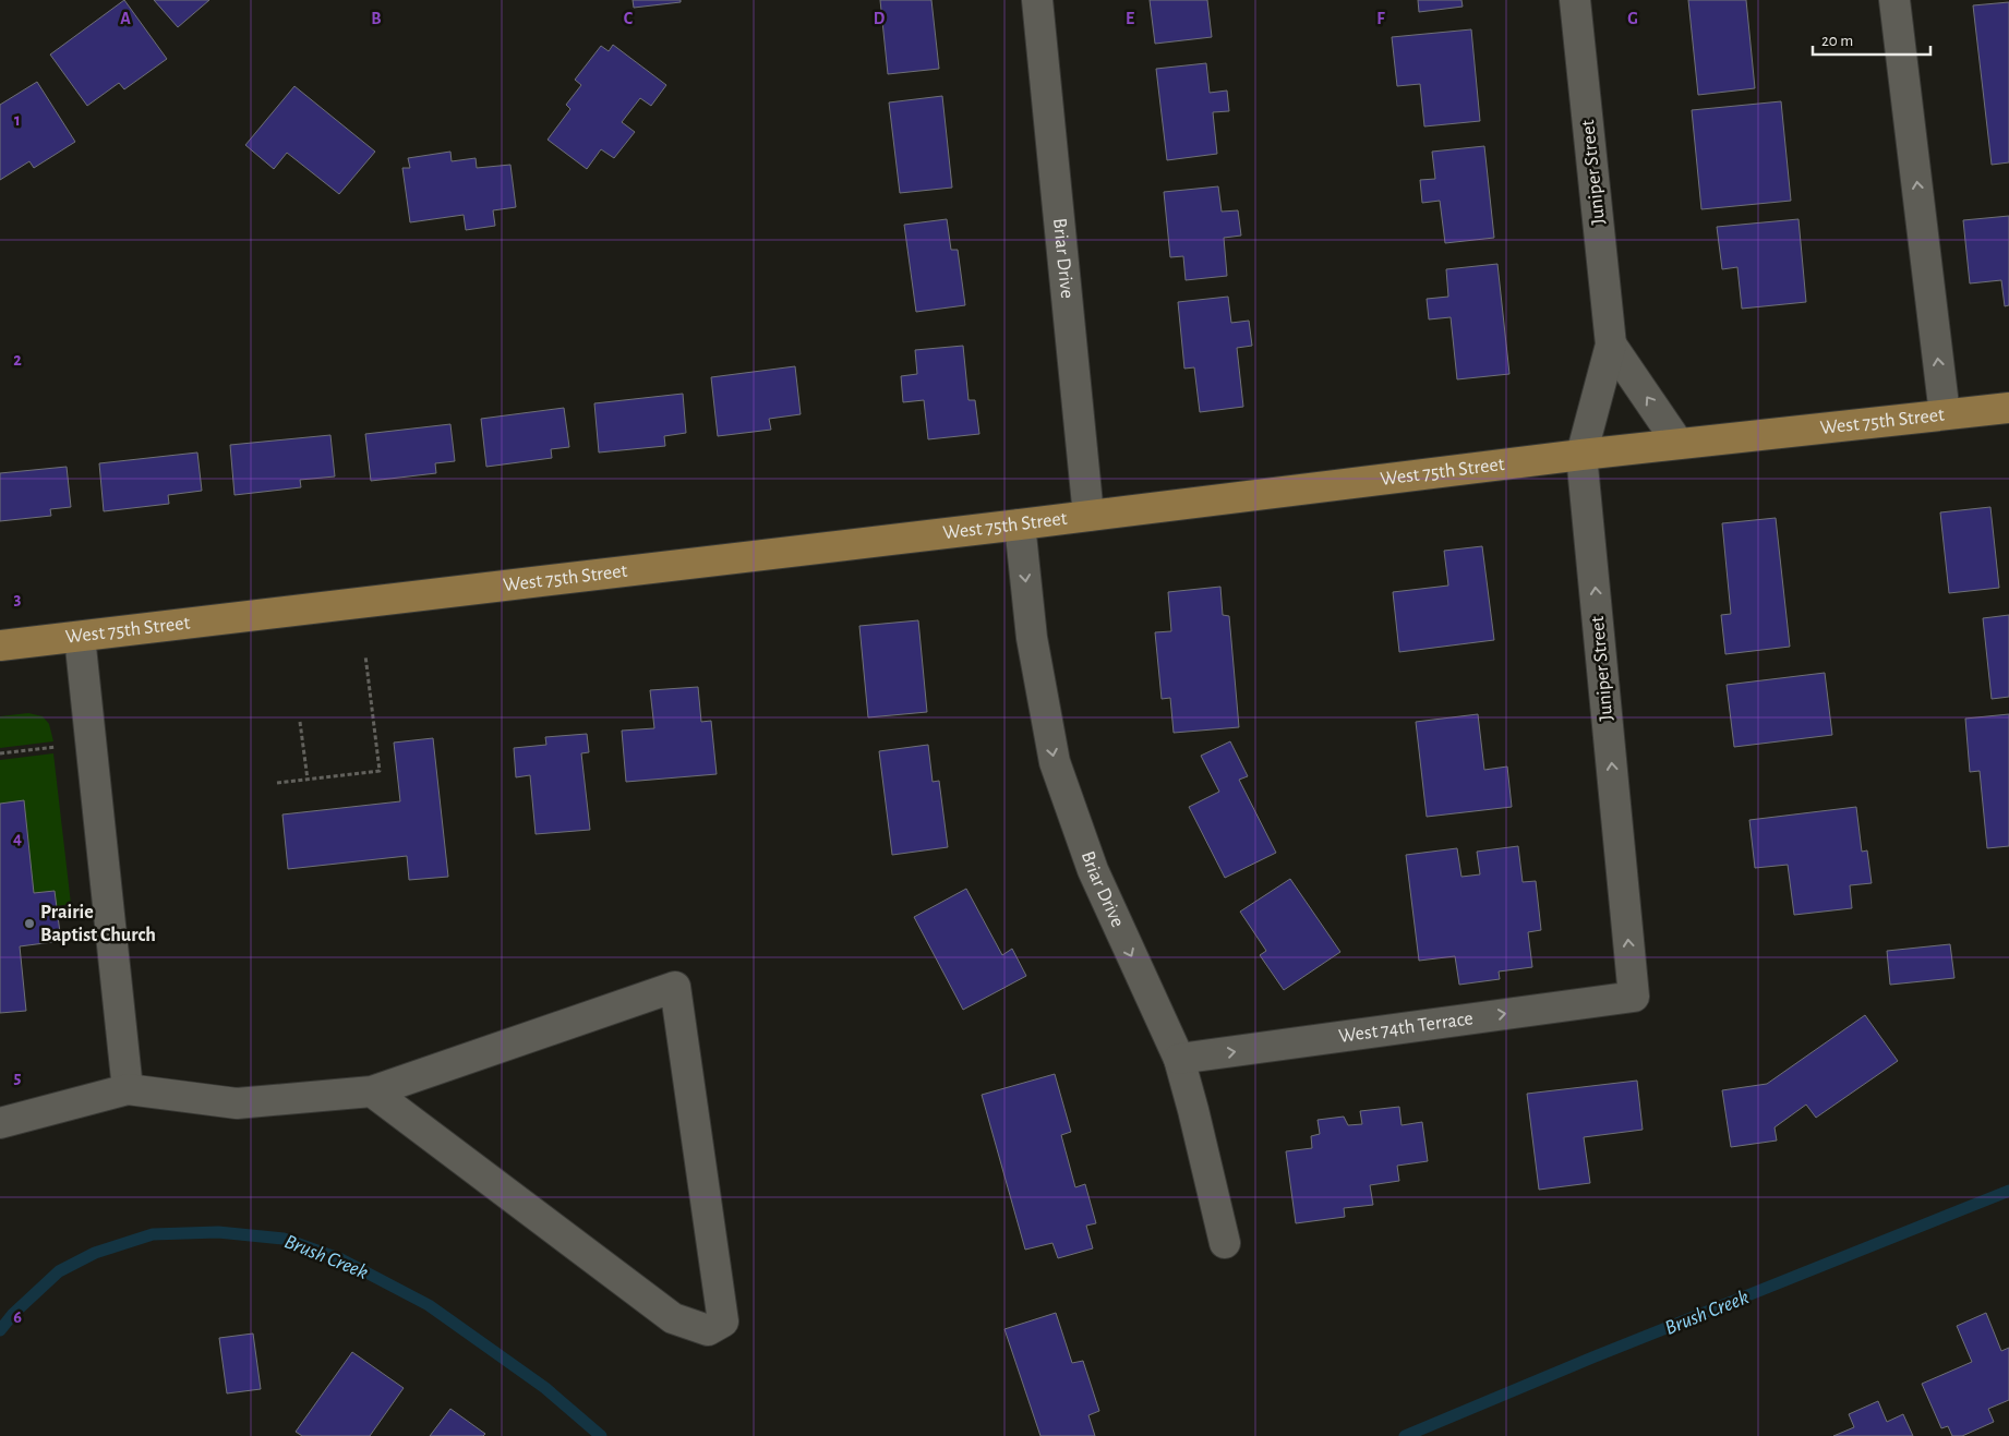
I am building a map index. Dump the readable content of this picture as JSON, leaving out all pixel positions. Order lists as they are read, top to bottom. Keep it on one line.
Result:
{"streets":{"main road":["West 75th Street"],"street":["Juniper Street","Briar Drive","West 74th Terrace"]},"crossings":[["Juniper Street","West 75th Street"],["Juniper Street","West 74th Terrace"],["Briar Drive","West 75th Street"],["Briar Drive","West 74th Terrace"]],"one_way":["Juniper Street","Briar Drive","West 74th Terrace"],"water":["Brush Creek"],"places":["Prairie Baptist Church"],"scale_bar":"20 m","grid":{"columns":["A","B","C","D","E","F","G"],"rows":["1","2","3","4","5","6"]}}
